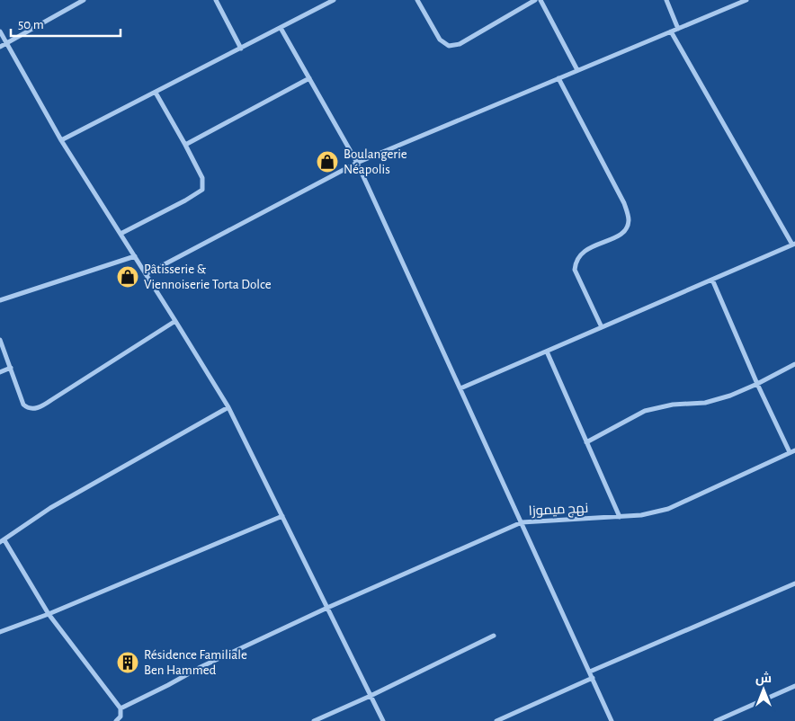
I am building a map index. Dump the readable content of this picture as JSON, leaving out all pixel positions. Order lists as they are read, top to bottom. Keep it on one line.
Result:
{"streets":{"street":["نهج ميموزا"]},"places":{"shop":["Boulangerie Néapolis","Pâtisserie & Viennoiserie Torta Dolce"],"building":["Résidence Familiale Ben Hammed"]},"scale_bar":"50 m","north":"top"}
